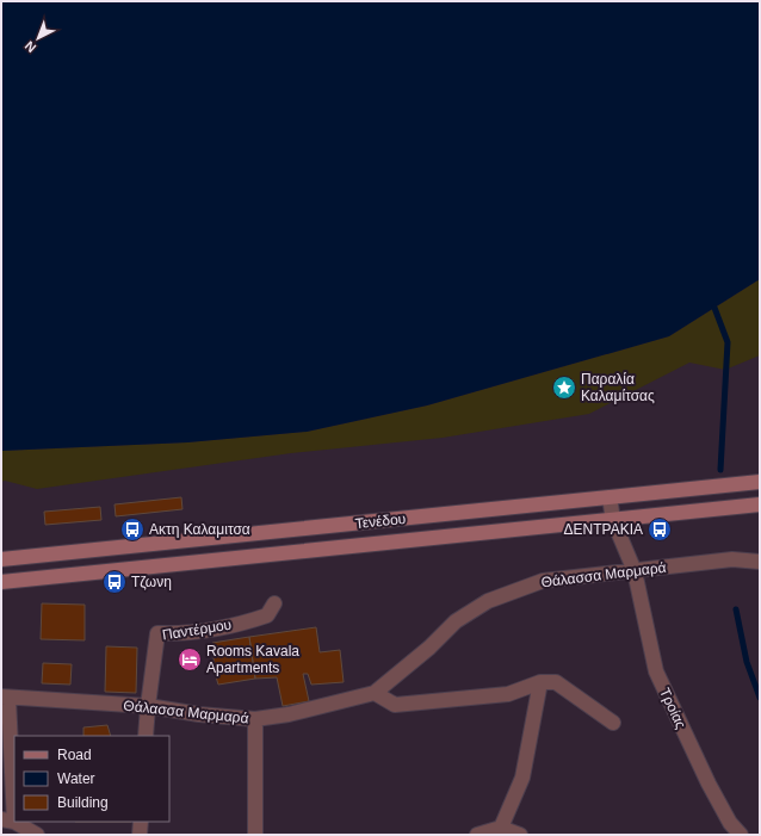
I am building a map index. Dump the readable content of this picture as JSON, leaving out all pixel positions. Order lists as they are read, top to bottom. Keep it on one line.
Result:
{"streets":{"main road":["Τενέδου"],"street":["Θάλασσα Μαρμαρά","Παντέρμου","Τροίας"]},"crossings":[["Τενέδου","Τροίας"],["Θάλασσα Μαρμαρά","Παντέρμου"],["Θάλασσα Μαρμαρά","Τροίας"]],"places":{"place":["Παραλία Καλαμίτσας"],"bus stop":["Ακτη Καλαμιτσα","ΔΕΝΤΡΑΚΙΑ","Τζωνη"],"hotel":["Rooms Kavala Apartments"]},"legend":["Road","Water","Building"],"north":"bottom left"}
